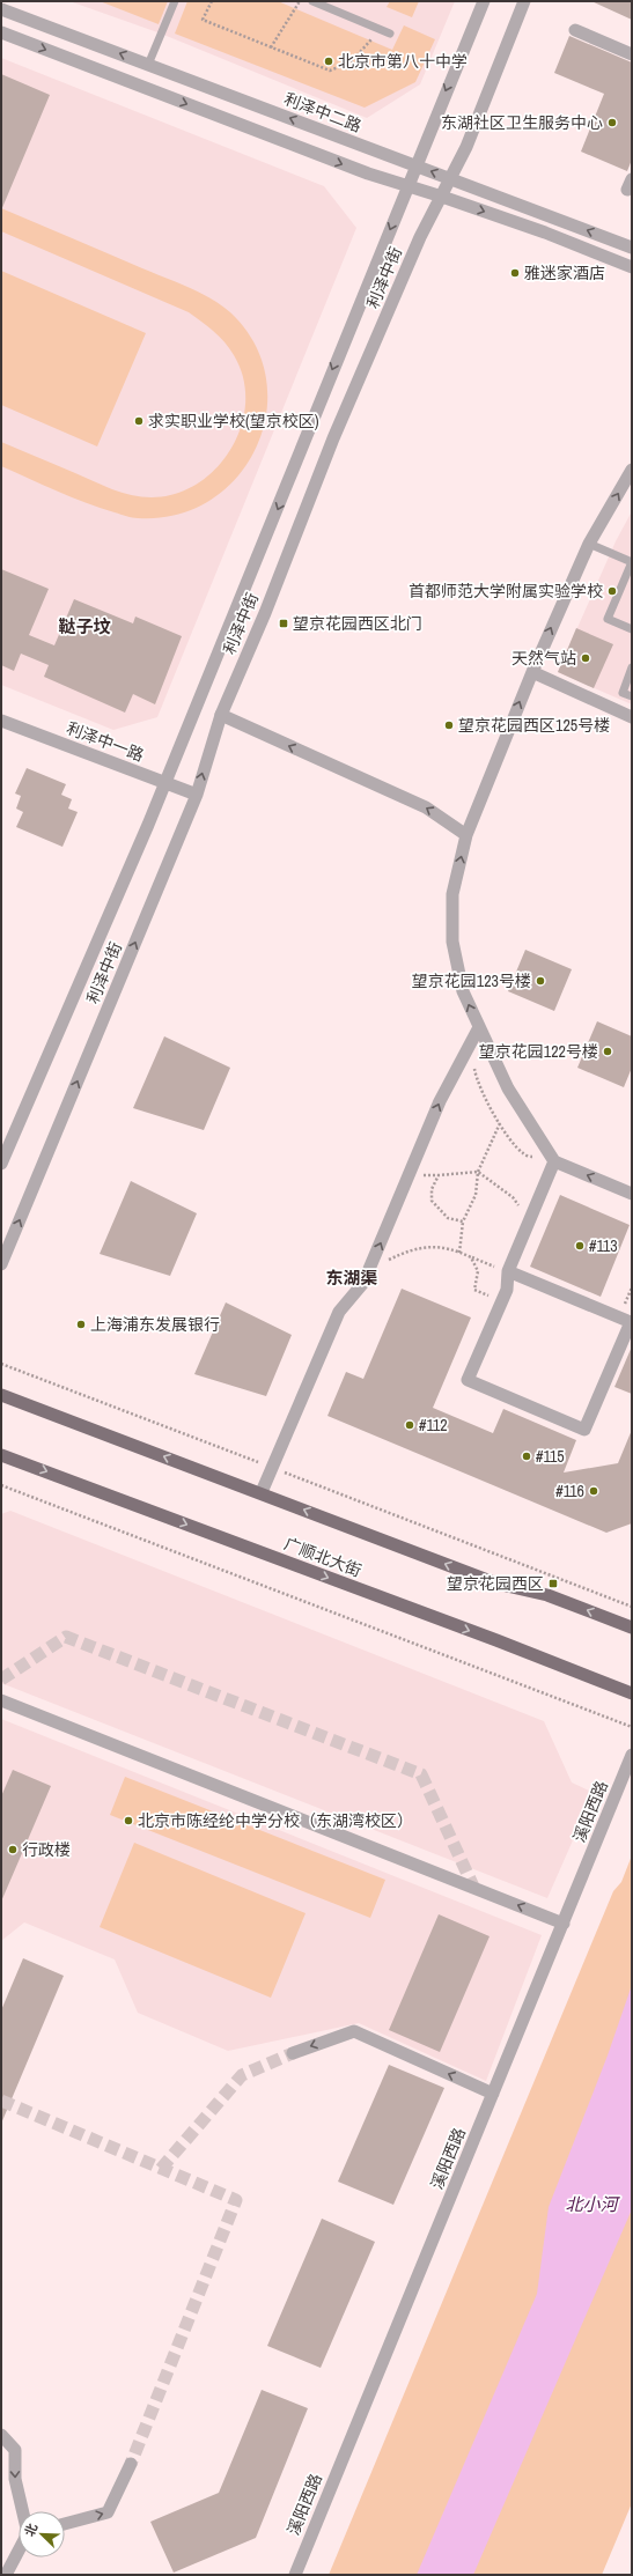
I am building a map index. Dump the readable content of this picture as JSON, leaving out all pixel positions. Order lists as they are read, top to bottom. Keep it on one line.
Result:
{"streets":{"main road":["广顺北大街"],"street":["利泽中二路","利泽中街","利泽中一路","溪阳西路"]},"crossings":[["利泽中二路","利泽中街"],["利泽中街","利泽中一路"]],"districts":["鞑子坟","东湖渠"],"water":["北小河"],"places":{"other":["北京市第八十中学","东湖社区卫生服务中心","雅迷家酒店","求实职业学校(望京校区)","首都师范大学附属实验学校","天然气站","望京花园西区125号楼","望京花园123号楼","望京花园122号楼","#113","上海浦东发展银行","#112","#115","#116","北京市陈经纶中学分校（东湖湾校区）","行政楼"],"transit":["望京花园西区北门","望京花园西区"]},"north":"top left"}
